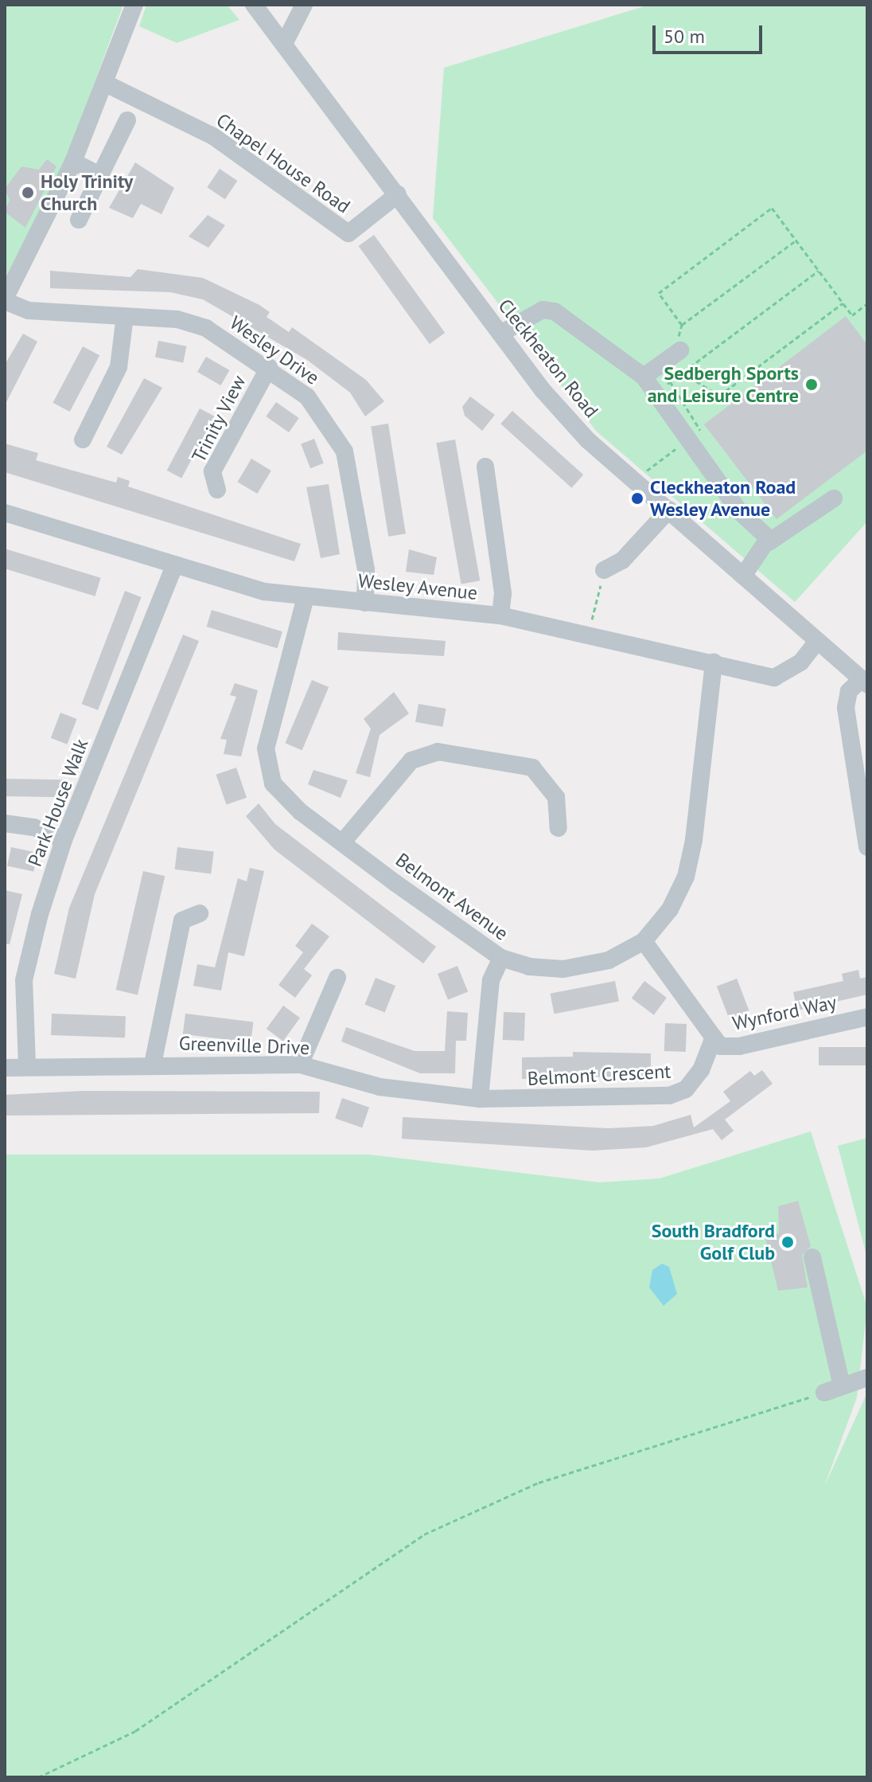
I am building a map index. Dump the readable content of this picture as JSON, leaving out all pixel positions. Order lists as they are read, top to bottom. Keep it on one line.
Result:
{"streets":{"street":["Chapel House Road","Wesley Drive","Cleckheaton Road","Trinity View","Wesley Avenue","Park House Walk","Belmont Avenue","Wynford Way","Greenville Drive","Belmont Crescent"]},"crossings":[["Chapel House Road","Cleckheaton Road"],["Wesley Drive","Trinity View"],["Wesley Drive","Wesley Avenue"],["Cleckheaton Road","Wesley Avenue"],["Wesley Avenue","Park House Walk"],["Wesley Avenue","Belmont Avenue"],["Park House Walk","Greenville Drive"],["Wynford Way","Belmont Crescent"],["Greenville Drive","Belmont Crescent"]],"places":["Holy Trinity Church","Sedbergh Sports and Leisure Centre","Cleckheaton Road Wesley Avenue","South Bradford Golf Club"],"scale_bar":"50 m"}
